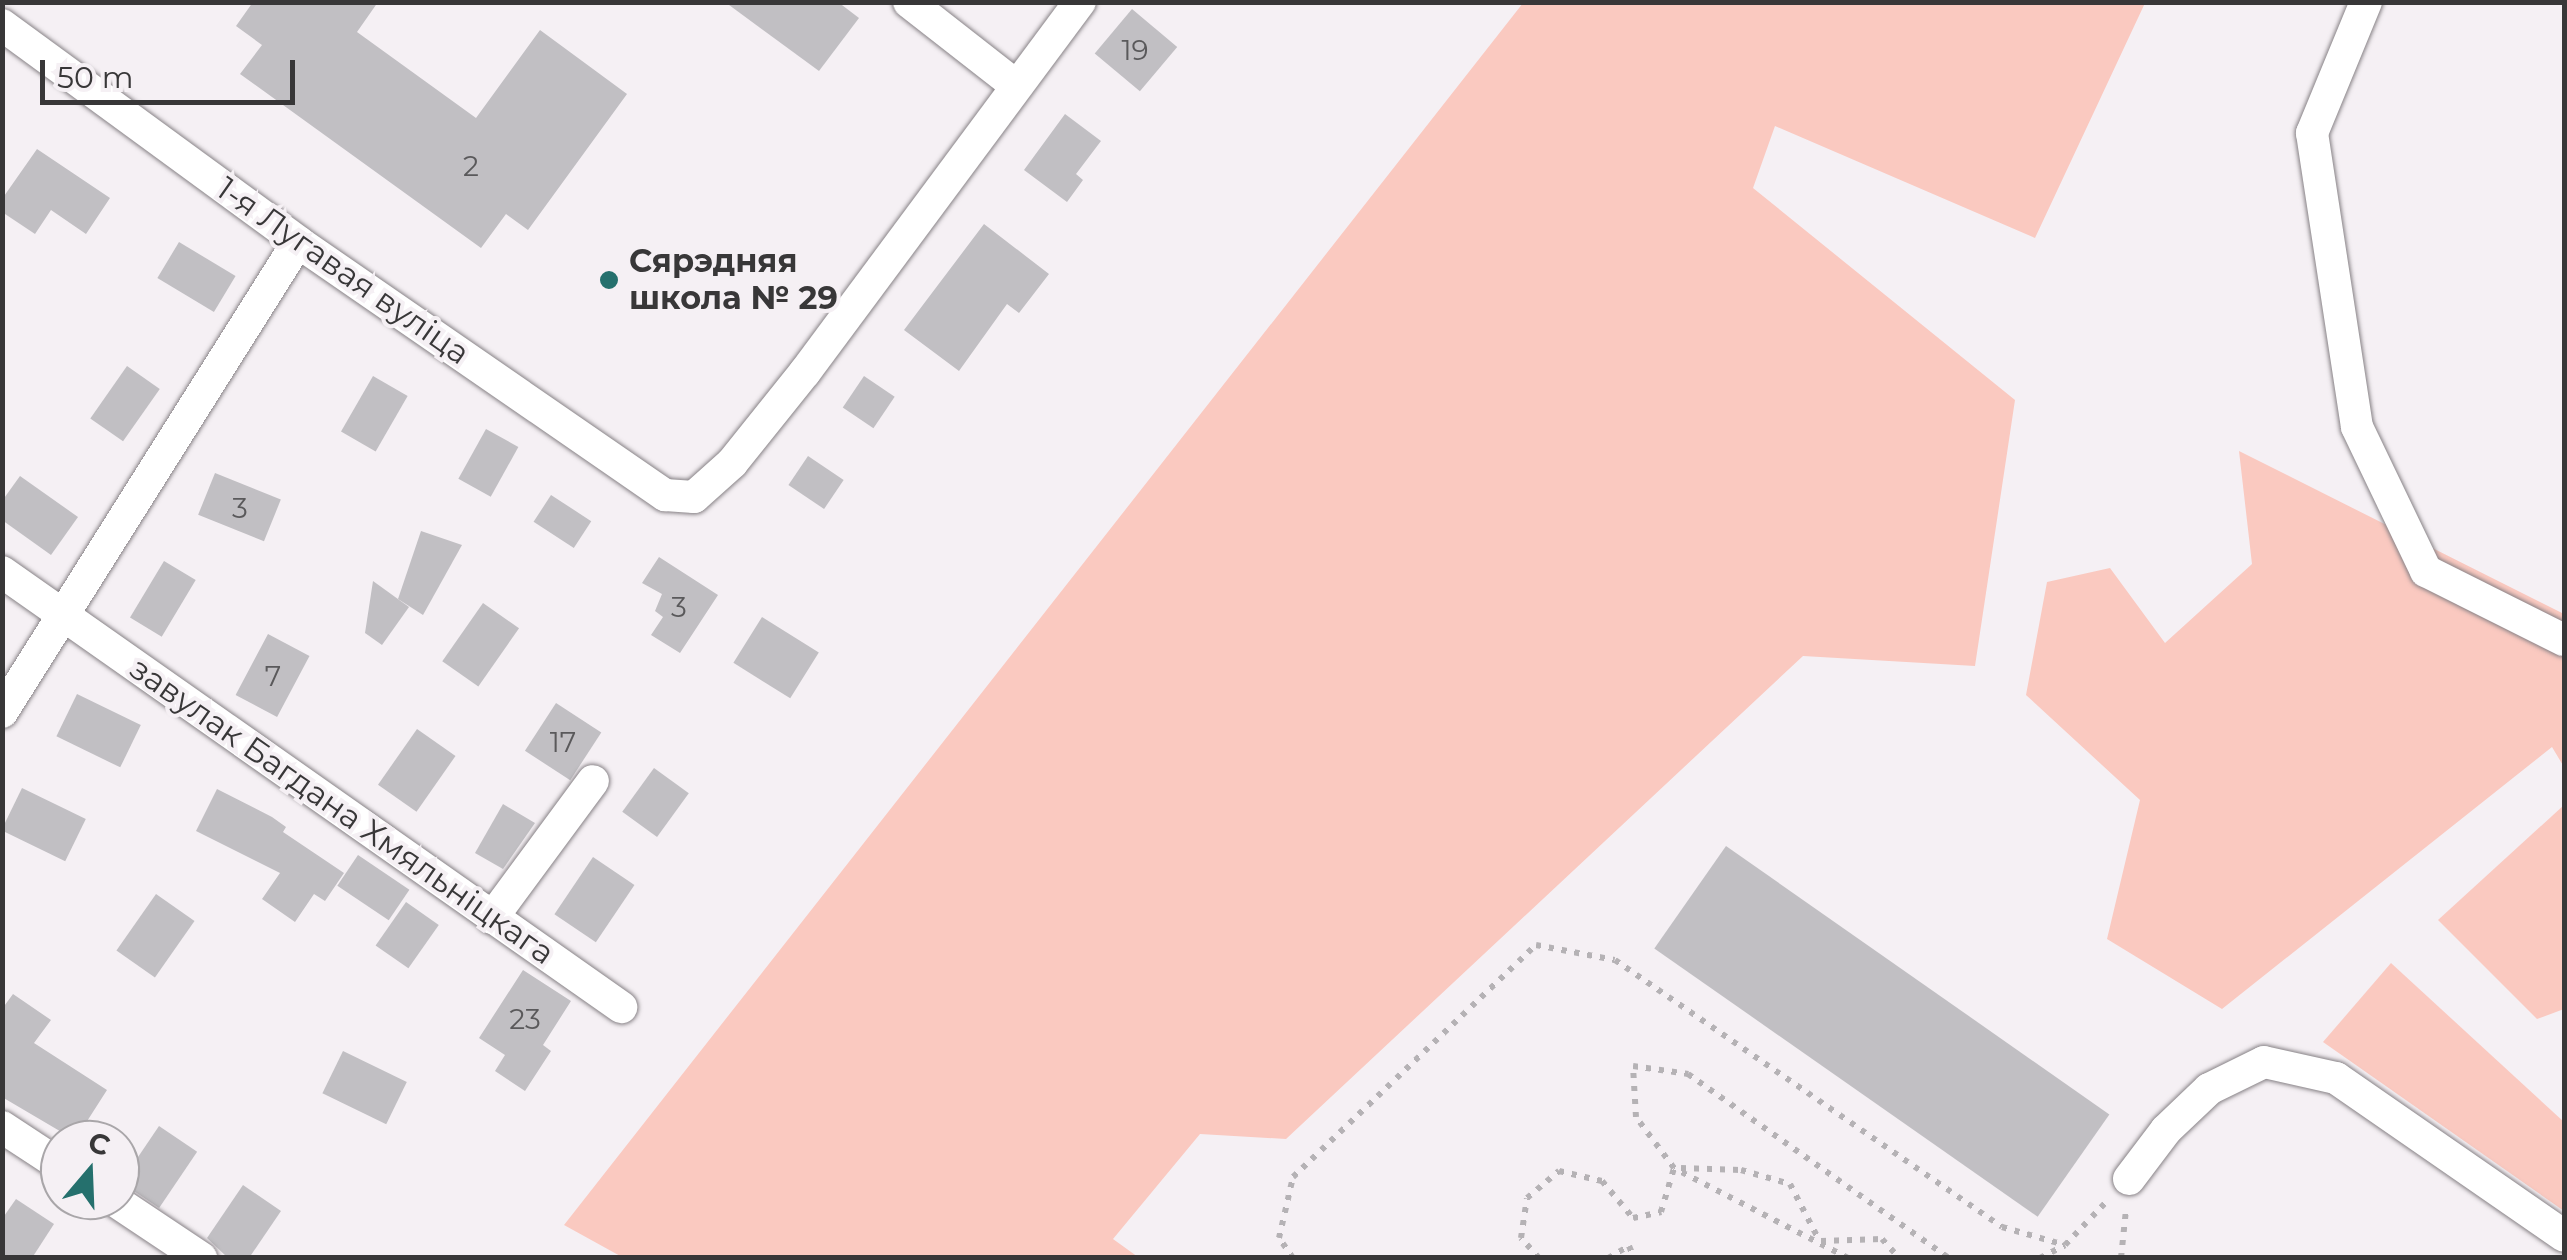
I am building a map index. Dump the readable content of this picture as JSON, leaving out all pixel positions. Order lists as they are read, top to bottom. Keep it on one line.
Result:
{"streets":{"street":["1-я Лугавая вуліца","завулак Багдана Хмяльніцкага"]},"places":["Сярэдняя школа № 29"],"house_numbers":["19","2","3","3","7","17","23"],"scale_bar":"50 m","north":"top"}
